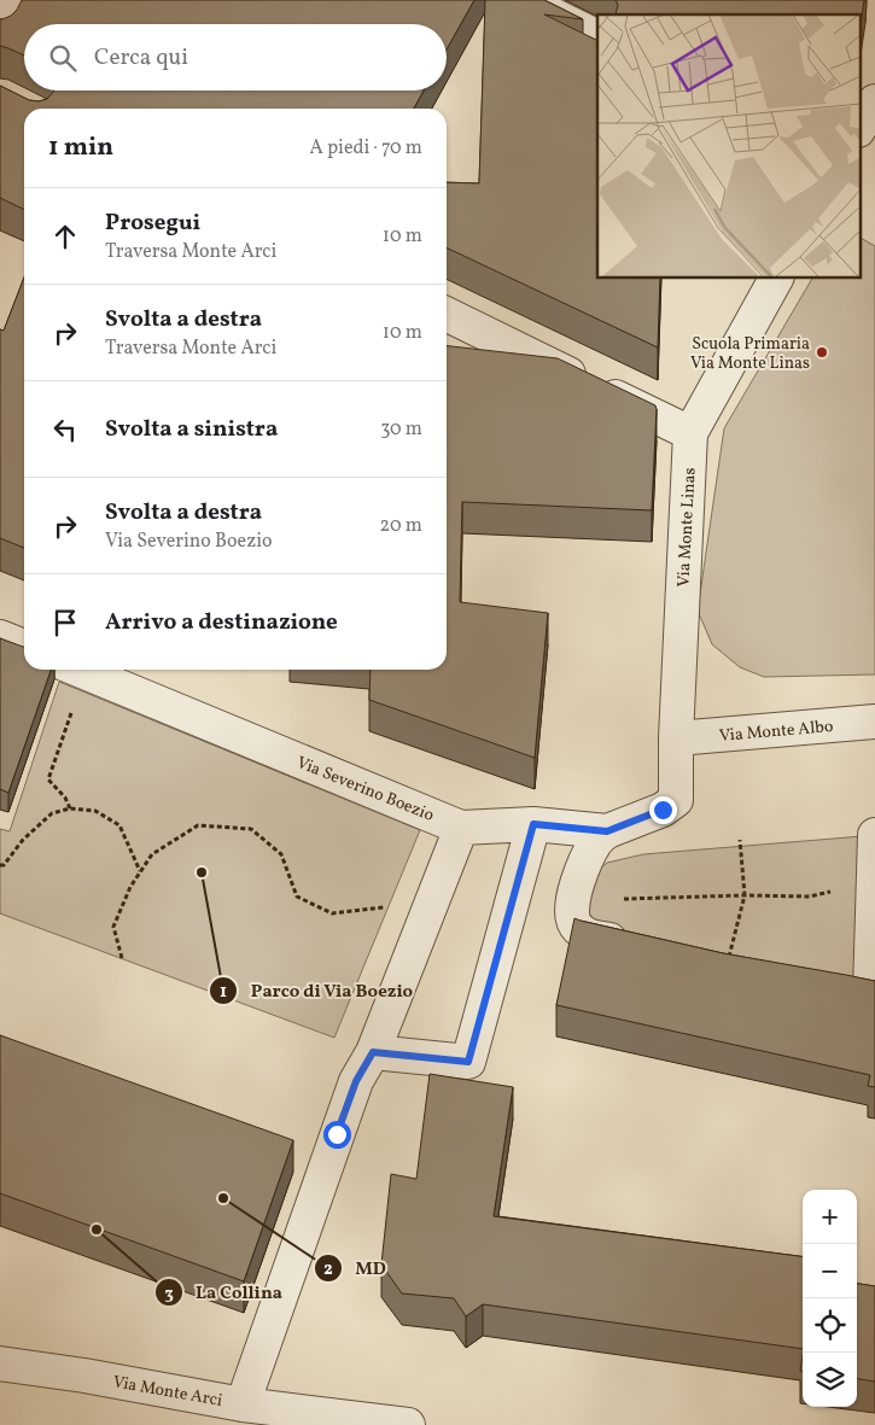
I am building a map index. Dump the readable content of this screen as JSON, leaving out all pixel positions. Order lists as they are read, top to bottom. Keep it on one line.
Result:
{"streets":{"street":["Via Monte Linas","Via Monte Albo","Via Severino Boezio","Via Monte Arci"]},"crossings":[["Via Monte Linas","Via Monte Albo"],["Via Monte Linas","Via Severino Boezio"]],"places":["Scuola Primaria Via Monte Linas","Parco di Via Boezio","MD","La Collina"],"page":{"search":"Cerca qui","heading":["1 min","A piedi · 70 m"],"list":[["Prosegui","Traversa Monte Arci","10 m"],["Svolta a destra","Traversa Monte Arci","10 m"],["Svolta a sinistra","30 m"],["Svolta a destra","Via Severino Boezio","20 m"],"Arrivo a destinazione"],"map_buttons":["+","−"]}}
